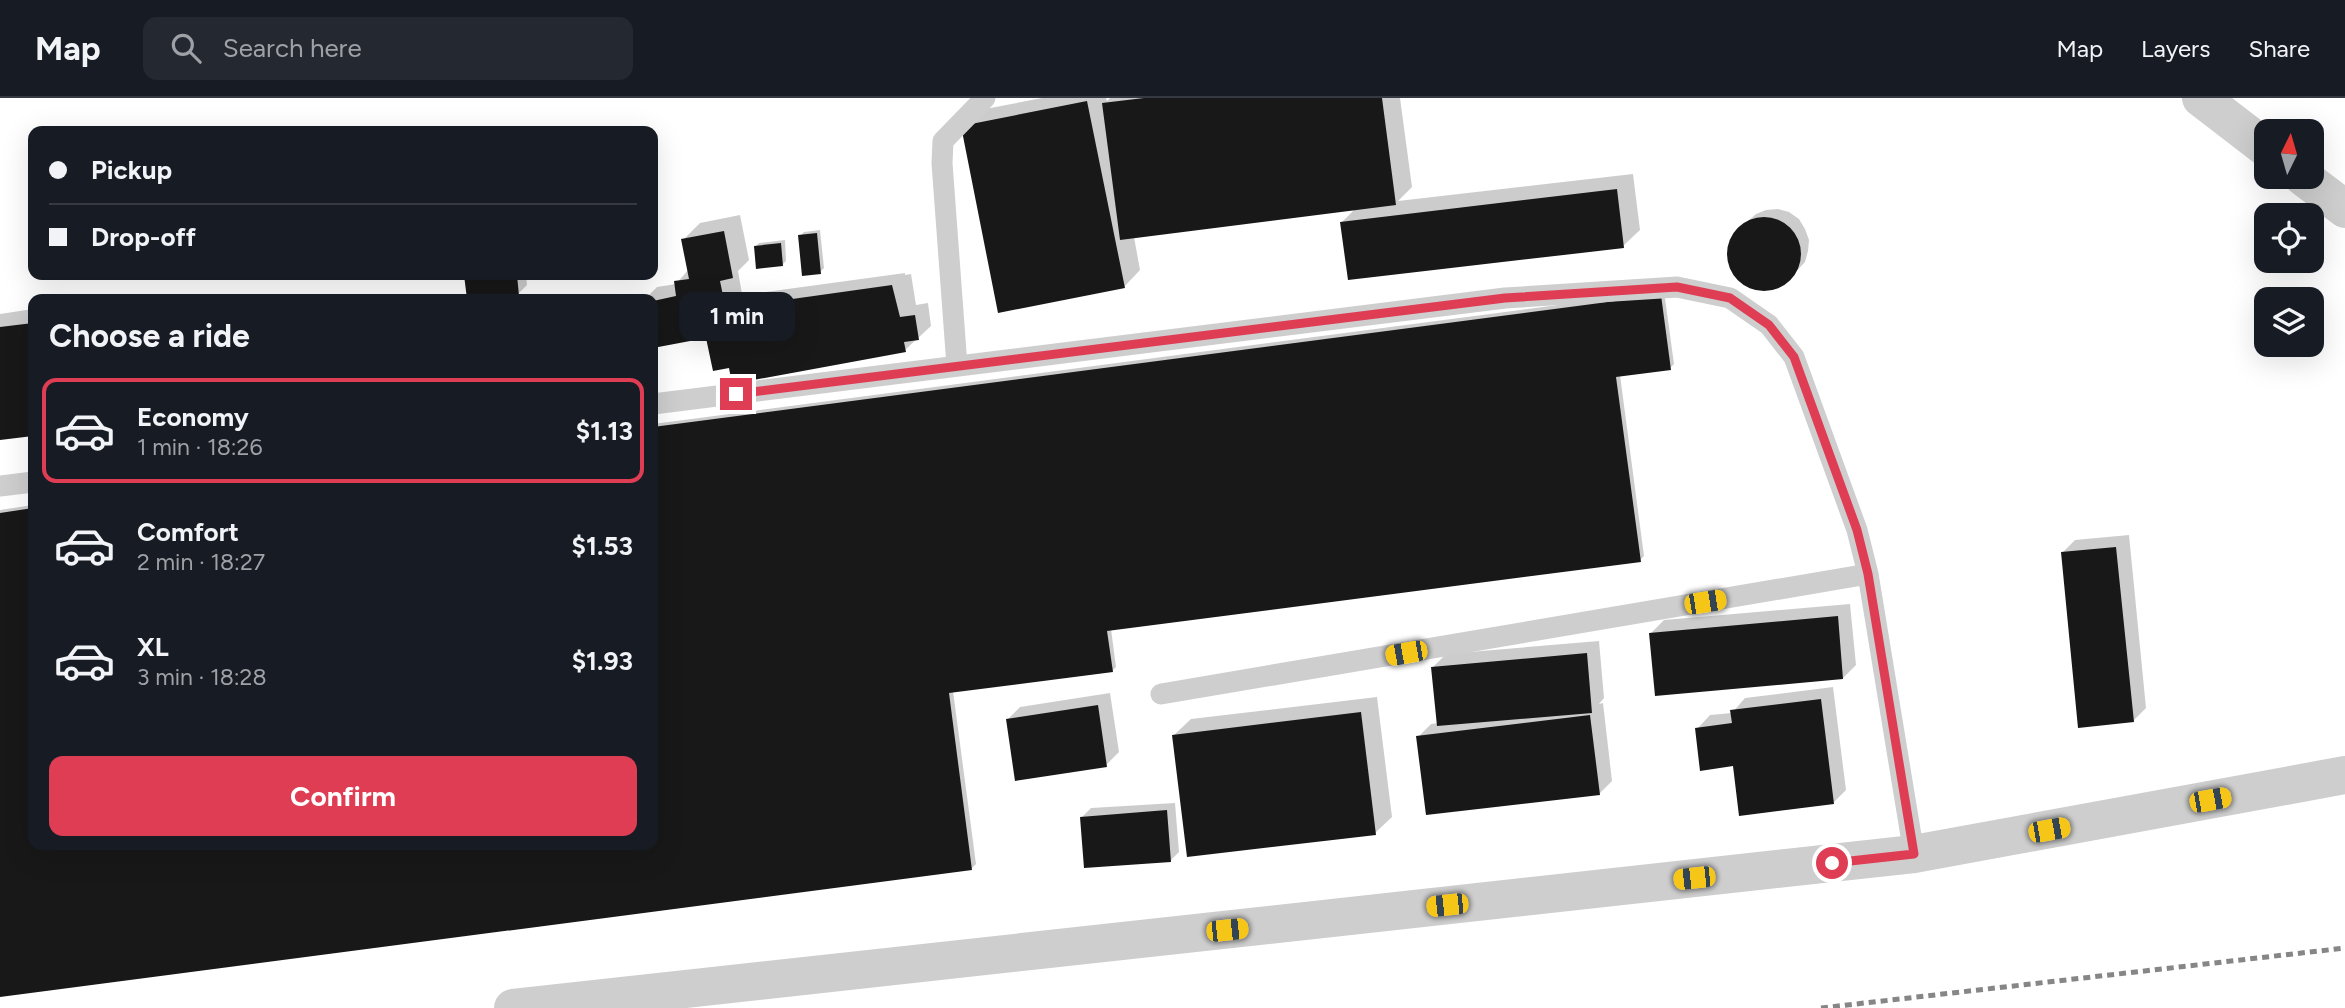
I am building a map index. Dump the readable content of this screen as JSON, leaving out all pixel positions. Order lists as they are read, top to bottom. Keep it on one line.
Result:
{"north":"top","page":{"header":"Map","search":"Search here","nav":["Map","Layers","Share"],"banner":["Pickup","Drop-off"],"bubble":"1 min","heading":"Choose a ride","list":[{"name":"Economy","note":"1 min · 18:26","value":"$1.13"},{"name":"Comfort","note":"2 min · 18:27","value":"$1.53"},{"name":"XL","note":"3 min · 18:28","value":"$1.93"}],"buttons":"Confirm"}}
